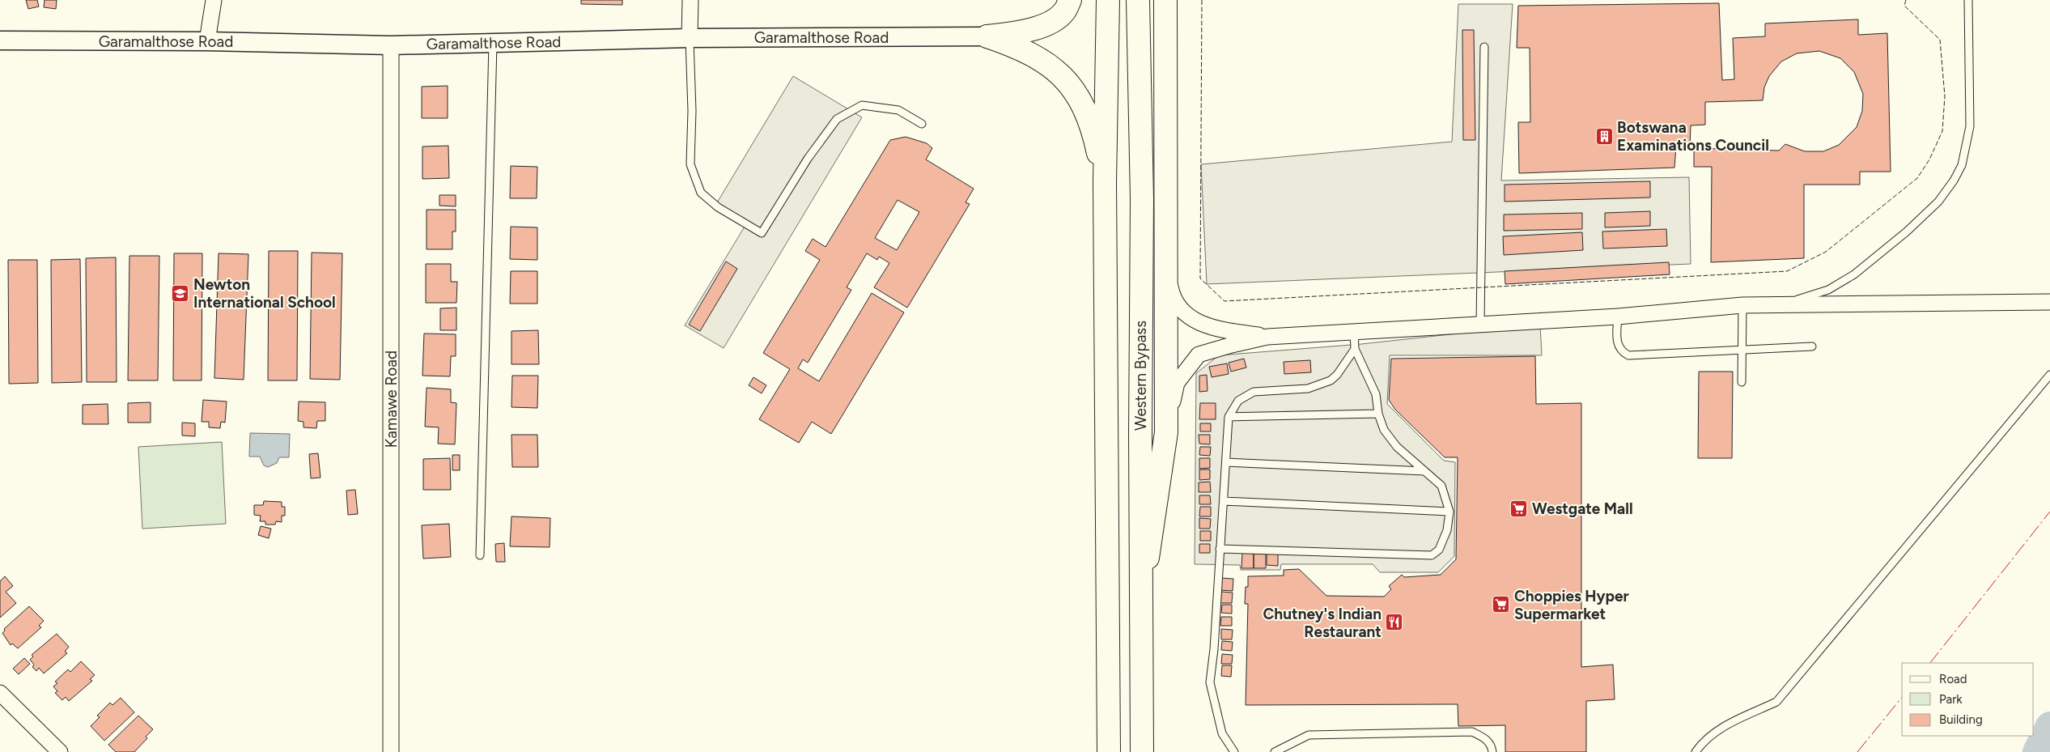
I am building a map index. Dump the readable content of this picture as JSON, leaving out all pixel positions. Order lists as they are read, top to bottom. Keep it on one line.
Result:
{"streets":{"main road":["Western Bypass"],"street":["Garamalthose Road","Kamawe Road"]},"crossings":[["Garamalthose Road","Kamawe Road"]],"places":{"building":["Botswana Examinations Council"],"school or university":["Newton International School"],"supermarket":["Westgate Mall","Choppies Hyper Supermarket"],"restaurant":["Chutney's Indian Restaurant"]},"legend":["Road","Park","Building"]}
